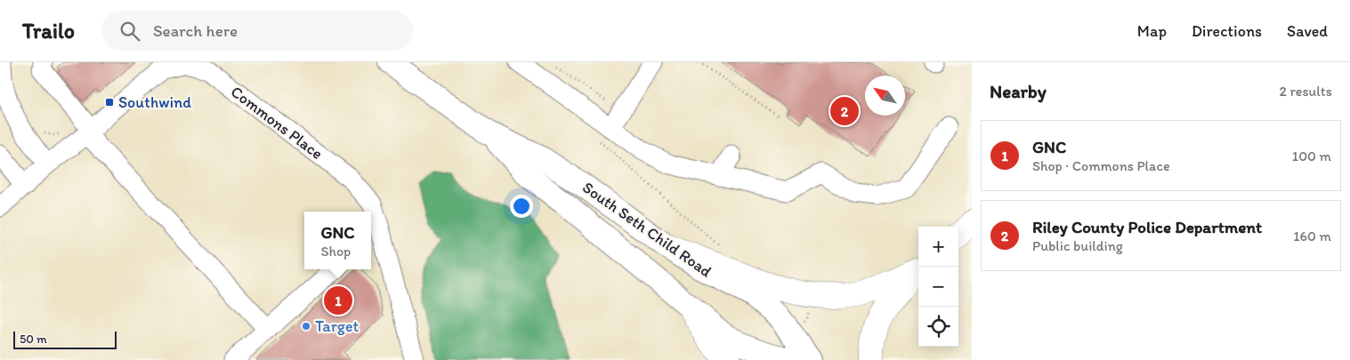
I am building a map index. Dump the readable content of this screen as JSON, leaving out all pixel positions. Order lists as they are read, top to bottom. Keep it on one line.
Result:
{"streets":{"main road":["South Seth Child Road"],"street":["Commons Place"]},"places":{"transit":["Southwind"],"other":["Target"]},"scale_bar":"50 m","north":"top left","page":{"header":"Trailo","search":"Search here","nav":["Map","Directions","Saved"],"heading":["Nearby","2 results"],"pins":["2","1"],"list":[{"mark":"1","name":"GNC","note":"Shop · Commons Place","value":"100 m"},{"mark":"2","name":"Riley County Police Department","note":"Public building","value":"160 m"}],"popup":["GNC","Shop"],"map_buttons":["+","−"],"scale":"50 m"}}
